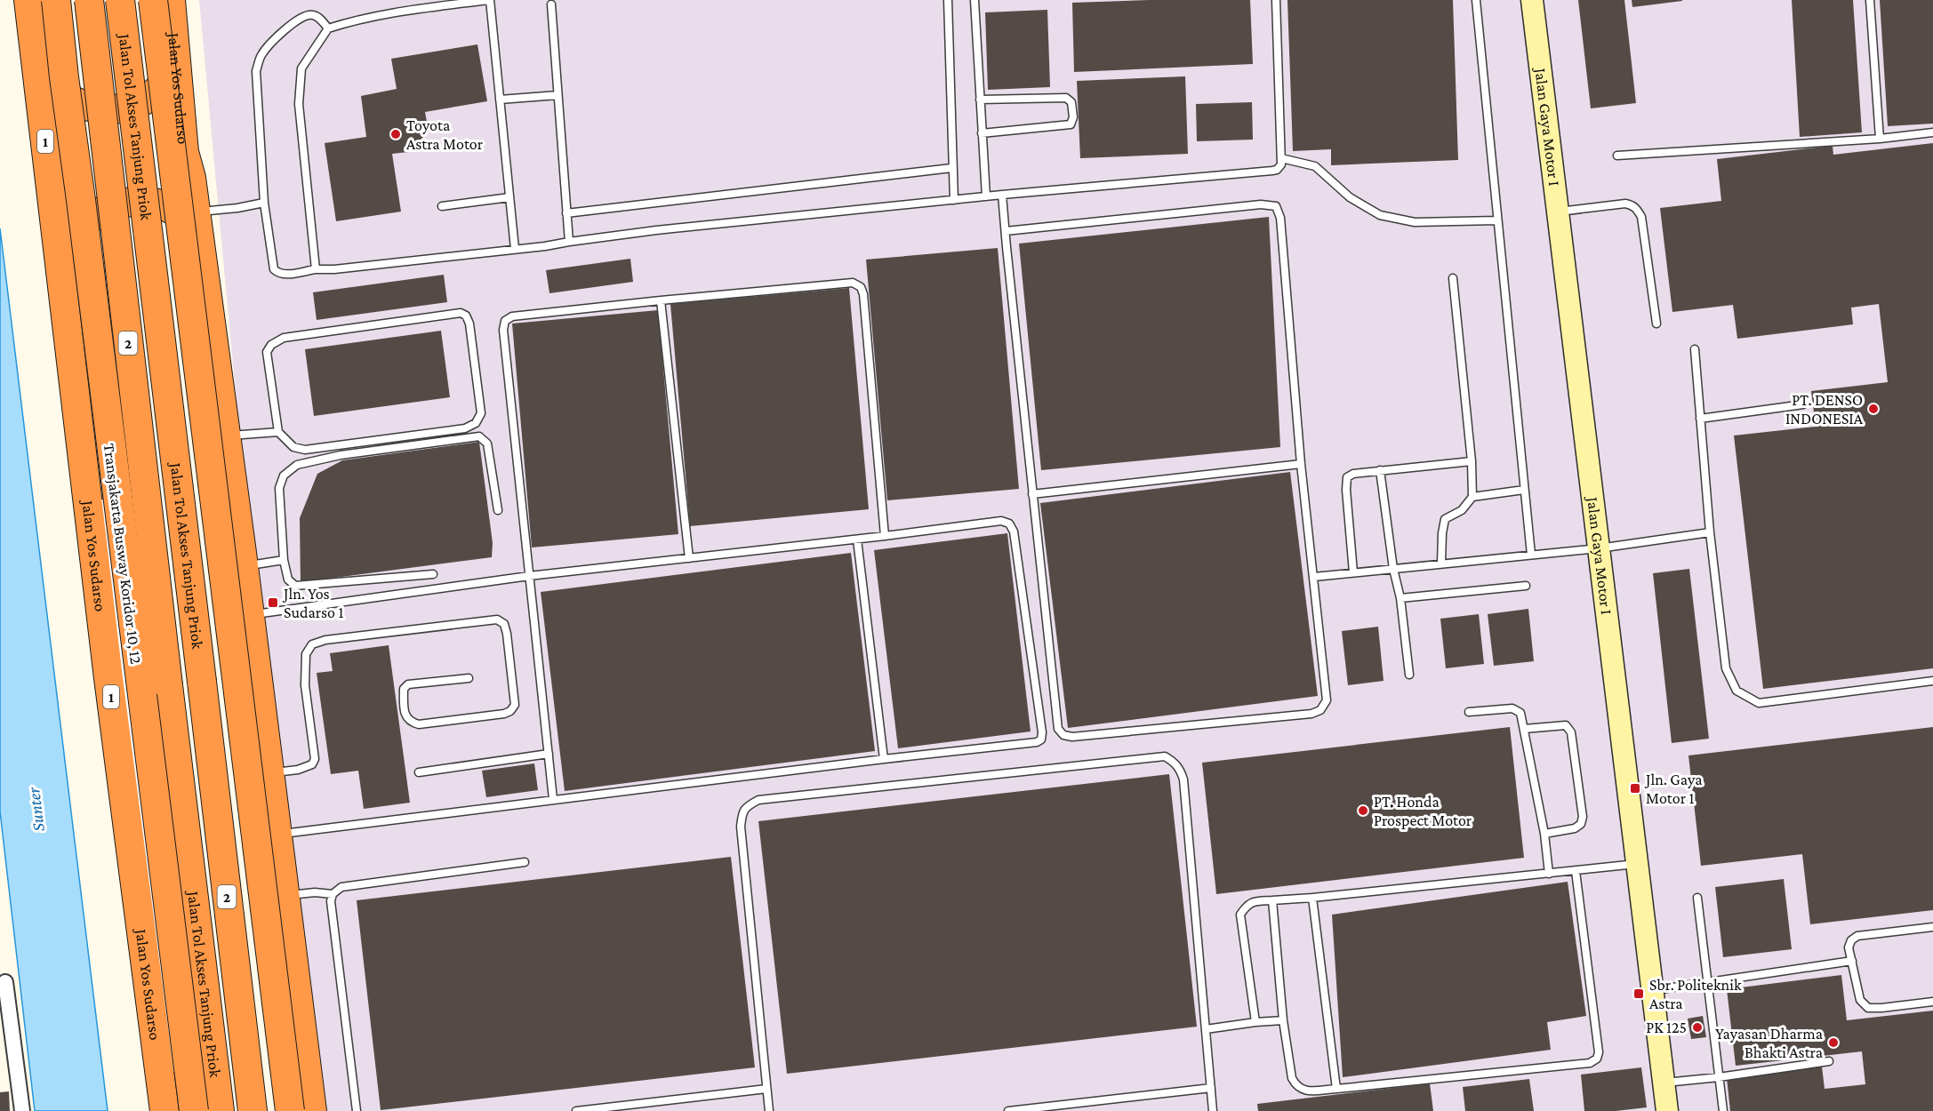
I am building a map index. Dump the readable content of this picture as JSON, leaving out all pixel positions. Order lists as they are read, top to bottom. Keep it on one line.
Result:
{"streets":{"highway":["Jalan Yos Sudarso","Jalan Tol Akses Tanjung Priok","1","2"],"street":["Jalan Gaya Motor I"],"lane":["Transjakarta Busway Koridor 10, 12"]},"water":["Sunter"],"places":{"other":["Toyota Astra Motor","PT. DENSO INDONESIA","PT. Honda Prospect Motor","PK 125","Yayasan Dharma Bhakti Astra"],"transit":["Jln. Yos Sudarso 1","Jln. Gaya Motor 1","Sbr. Politeknik Astra"]}}
